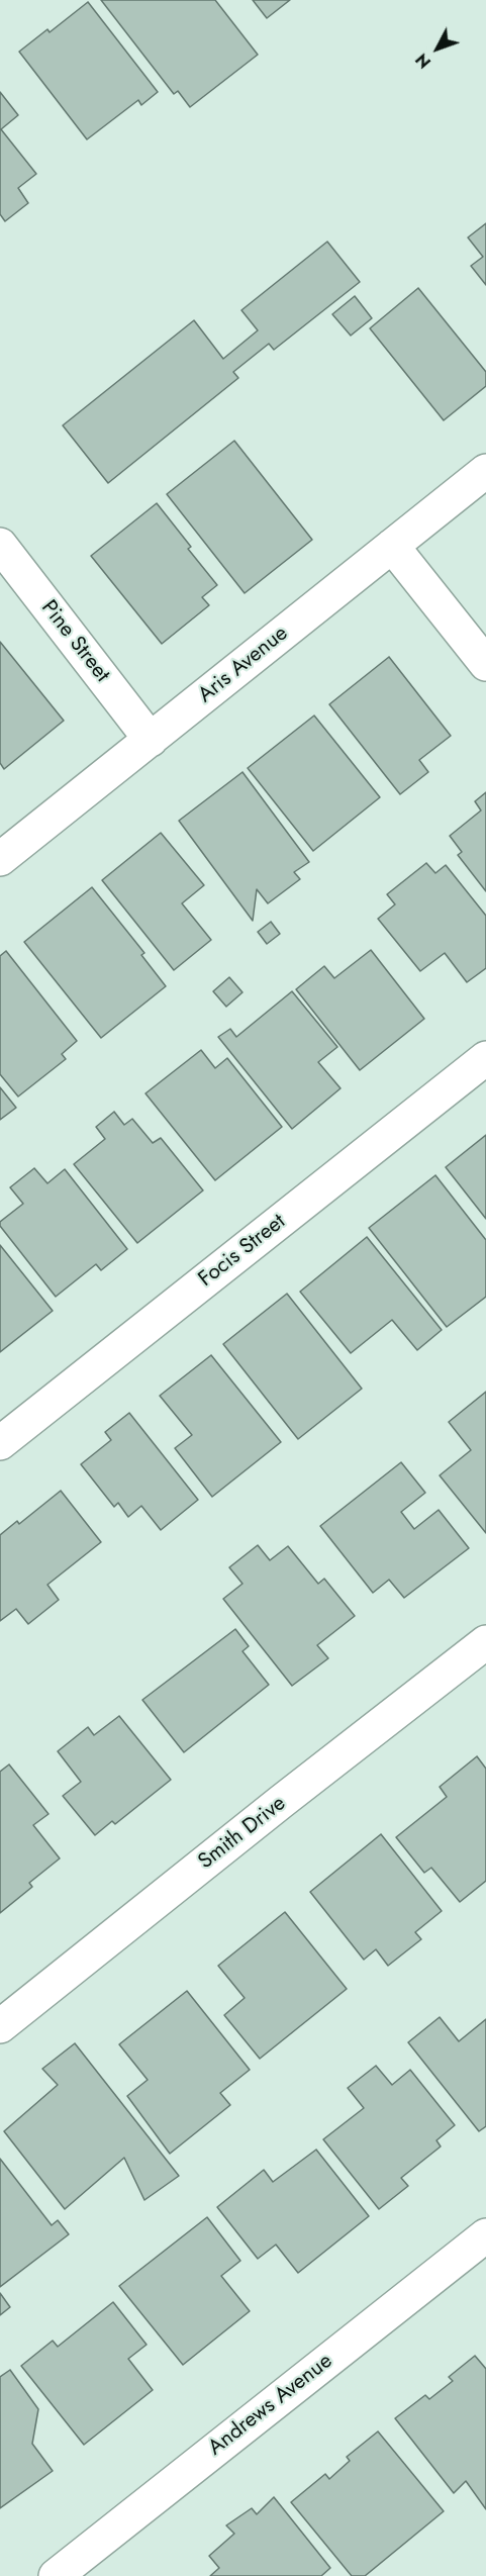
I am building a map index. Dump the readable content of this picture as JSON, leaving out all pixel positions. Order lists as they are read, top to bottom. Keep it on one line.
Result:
{"streets":{"street":["Pine Street","Aris Avenue","Focis Street","Smith Drive","Andrews Avenue"]},"crossings":[["Pine Street","Aris Avenue"]],"north":"bottom left"}
